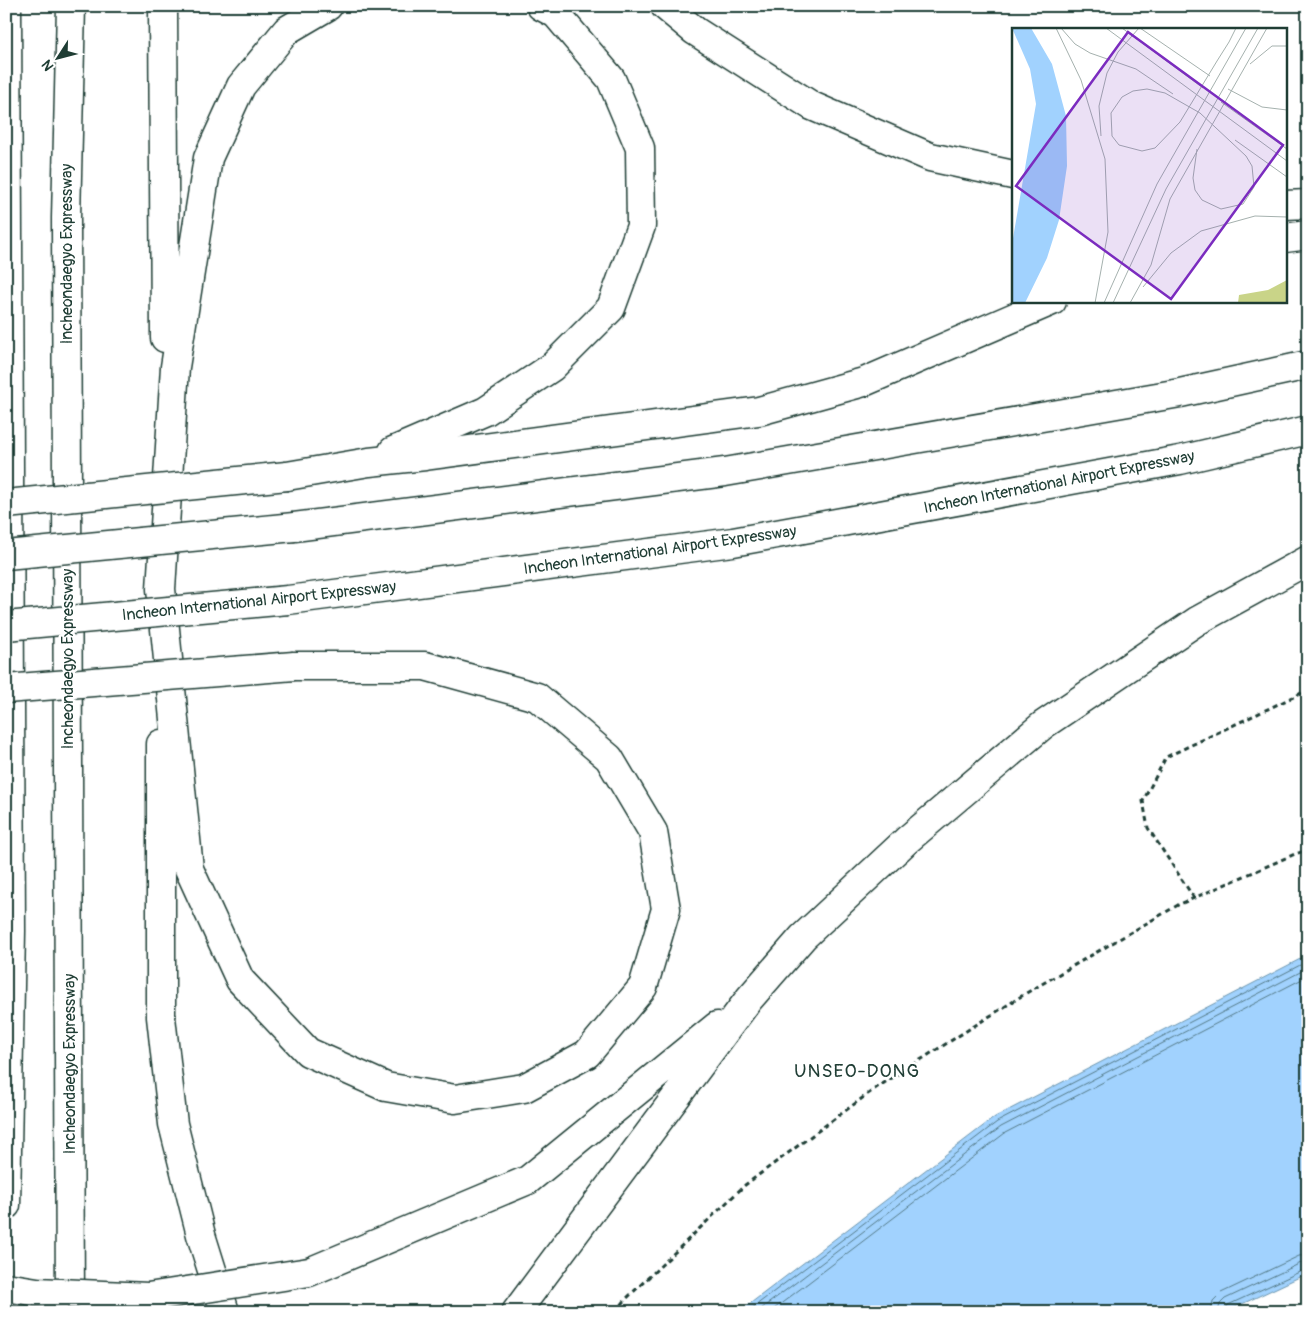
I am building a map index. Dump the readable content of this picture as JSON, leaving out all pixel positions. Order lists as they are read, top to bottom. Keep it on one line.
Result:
{"streets":{"highway":["Incheondaegyo Expressway","Incheon International Airport Expressway"]},"districts":["UNSEO-DONG"],"north":"bottom left"}
